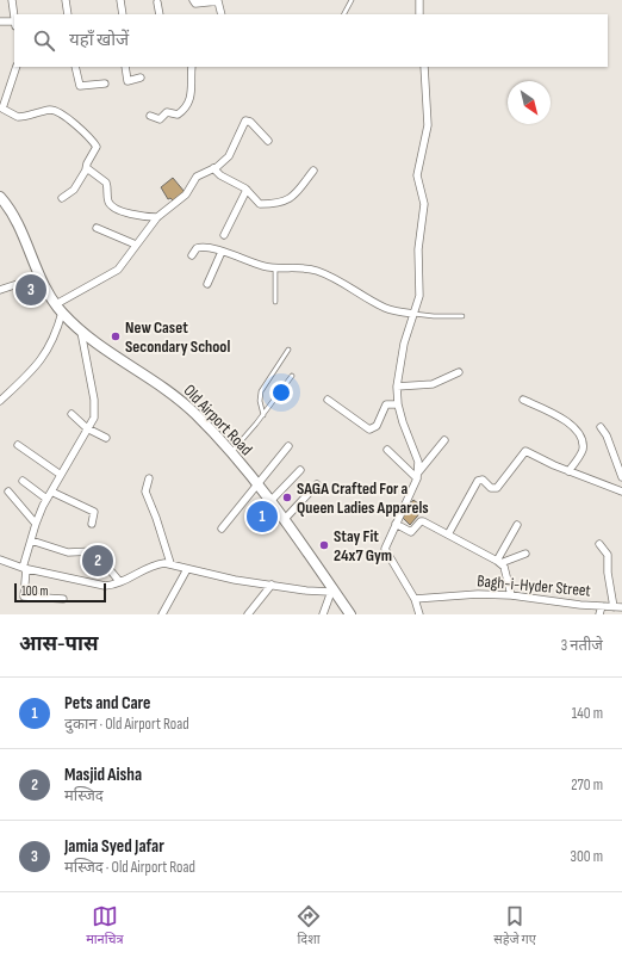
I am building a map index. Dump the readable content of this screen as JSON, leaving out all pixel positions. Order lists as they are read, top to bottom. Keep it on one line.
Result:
{"streets":{"main road":["Old Airport Road"],"street":["Bagh-i-Hyder Street"]},"places":["New Caset Secondary School","SAGA Crafted For a Queen Ladies Apparels","Stay Fit 24x7 Gym"],"scale_bar":"100 m","north":"bottom right","page":{"search":"यहाँ खोजें","pins":["3","1","2"],"scale":"100 m","heading":["आस-पास","3 नतीजे"],"list":[{"mark":"1","name":"Pets and Care","note":"दुकान · Old Airport Road","value":"140 m"},{"mark":"2","name":"Masjid Aisha","note":"मस्जिद","value":"270 m"},{"mark":"3","name":"Jamia Syed Jafar","note":"मस्जिद · Old Airport Road","value":"300 m"}],"nav":["मानचित्र","दिशा","सहेजे गए"]}}
